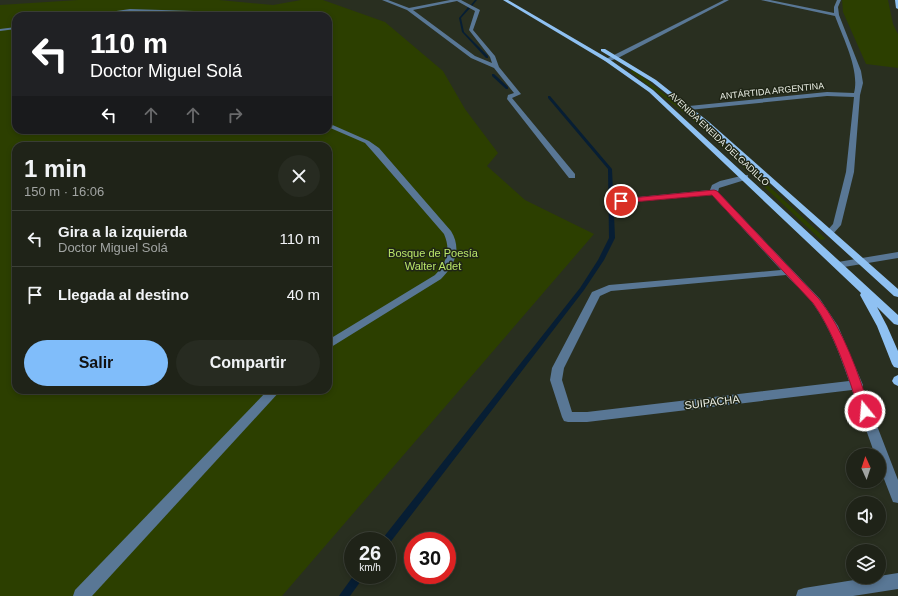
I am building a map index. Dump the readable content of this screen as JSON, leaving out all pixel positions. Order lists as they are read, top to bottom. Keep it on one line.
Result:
{"streets":{"main road":["AVENIDA ENEIDA DELGADILLO"],"street":["ANTÁRTIDA ARGENTINA","SUIPACHA"]},"crossings":[["ANTÁRTIDA ARGENTINA","AVENIDA ENEIDA DELGADILLO"]],"parks":["Bosque de Poesía Walter Adet"],"north":"top","page":{"turn":["110 m","Doctor Miguel Solá"],"heading":["1 min","150 m · 16:06"],"list":[{"name":"Gira a la izquierda","note":"Doctor Miguel Solá","value":"110 m"},{"name":"Llegada al destino","value":"40 m"}],"buttons":["Salir","Compartir"],"speed":"26 km/h","limit":"30"}}
